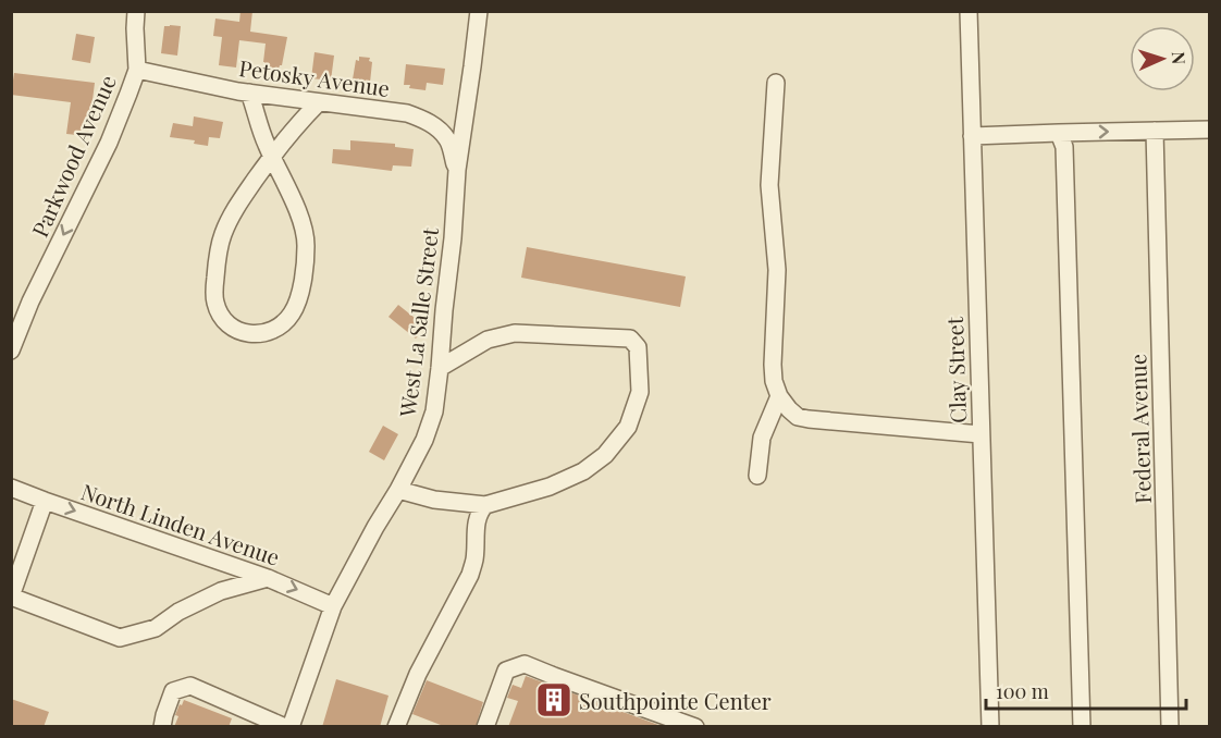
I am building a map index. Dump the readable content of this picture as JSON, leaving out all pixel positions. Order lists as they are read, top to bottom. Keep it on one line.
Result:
{"streets":{"street":["Petosky Avenue","Parkwood Avenue","West La Salle Street","Clay Street","Federal Avenue","North Linden Avenue"]},"crossings":[["Petosky Avenue","Parkwood Avenue"],["Petosky Avenue","West La Salle Street"],["West La Salle Street","North Linden Avenue"]],"one_way":["Parkwood Avenue","North Linden Avenue"],"places":{"building":["Southpointe Center"]},"scale_bar":"100 m","north":"right"}
